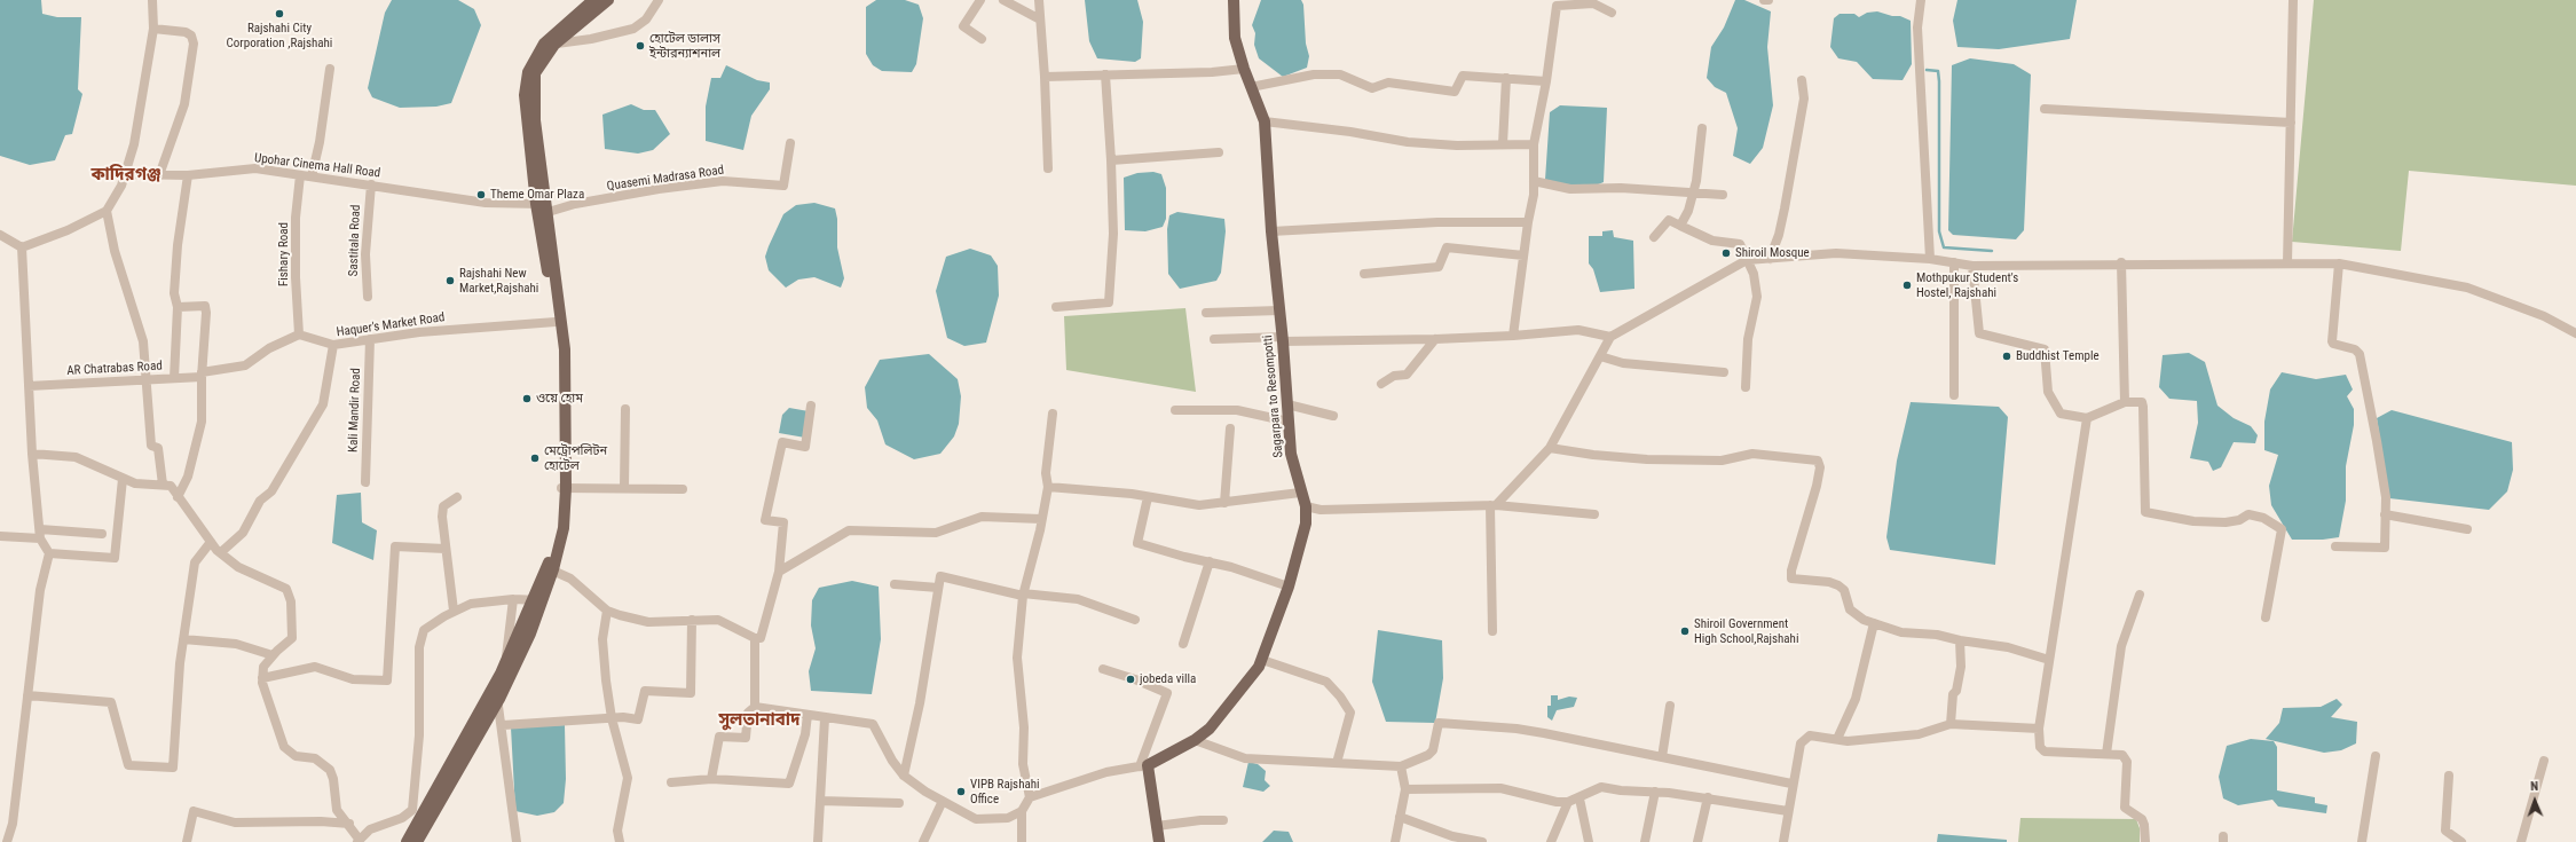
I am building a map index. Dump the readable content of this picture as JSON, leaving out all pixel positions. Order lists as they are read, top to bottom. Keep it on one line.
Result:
{"streets":{"main road":["Sagarpara to Resompotti"],"street":["Upohar Cinema Hall Road","Quasemi Madrasa Road","Sastitala Road","Fishary Road","Haquer's Market Road","AR Chatrabas Road","Kali Mandir Road"]},"crossings":[["Upohar Cinema Hall Road","Quasemi Madrasa Road"],["Upohar Cinema Hall Road","Sastitala Road"],["Upohar Cinema Hall Road","Fishary Road"],["Fishary Road","AR Chatrabas Road"],["Haquer's Market Road","Kali Mandir Road"]],"districts":["কাদিরগঞ্জ","সুলতানাবাদ"],"places":["Rajshahi City Corporation ,Rajshahi","হোটেল ডালাস ইন্টারন্যাশনাল","Theme Omar Plaza","Shiroil Mosque","Rajshahi New Market,Rajshahi","Mothpukur Student's Hostel, Rajshahi","Buddhist Temple","ওয়ে হোম","মেট্রোপলিটন হোটেল","Shiroil Government High School,Rajshahi","jobeda villa","VIPB Rajshahi Office"],"north":"top"}
